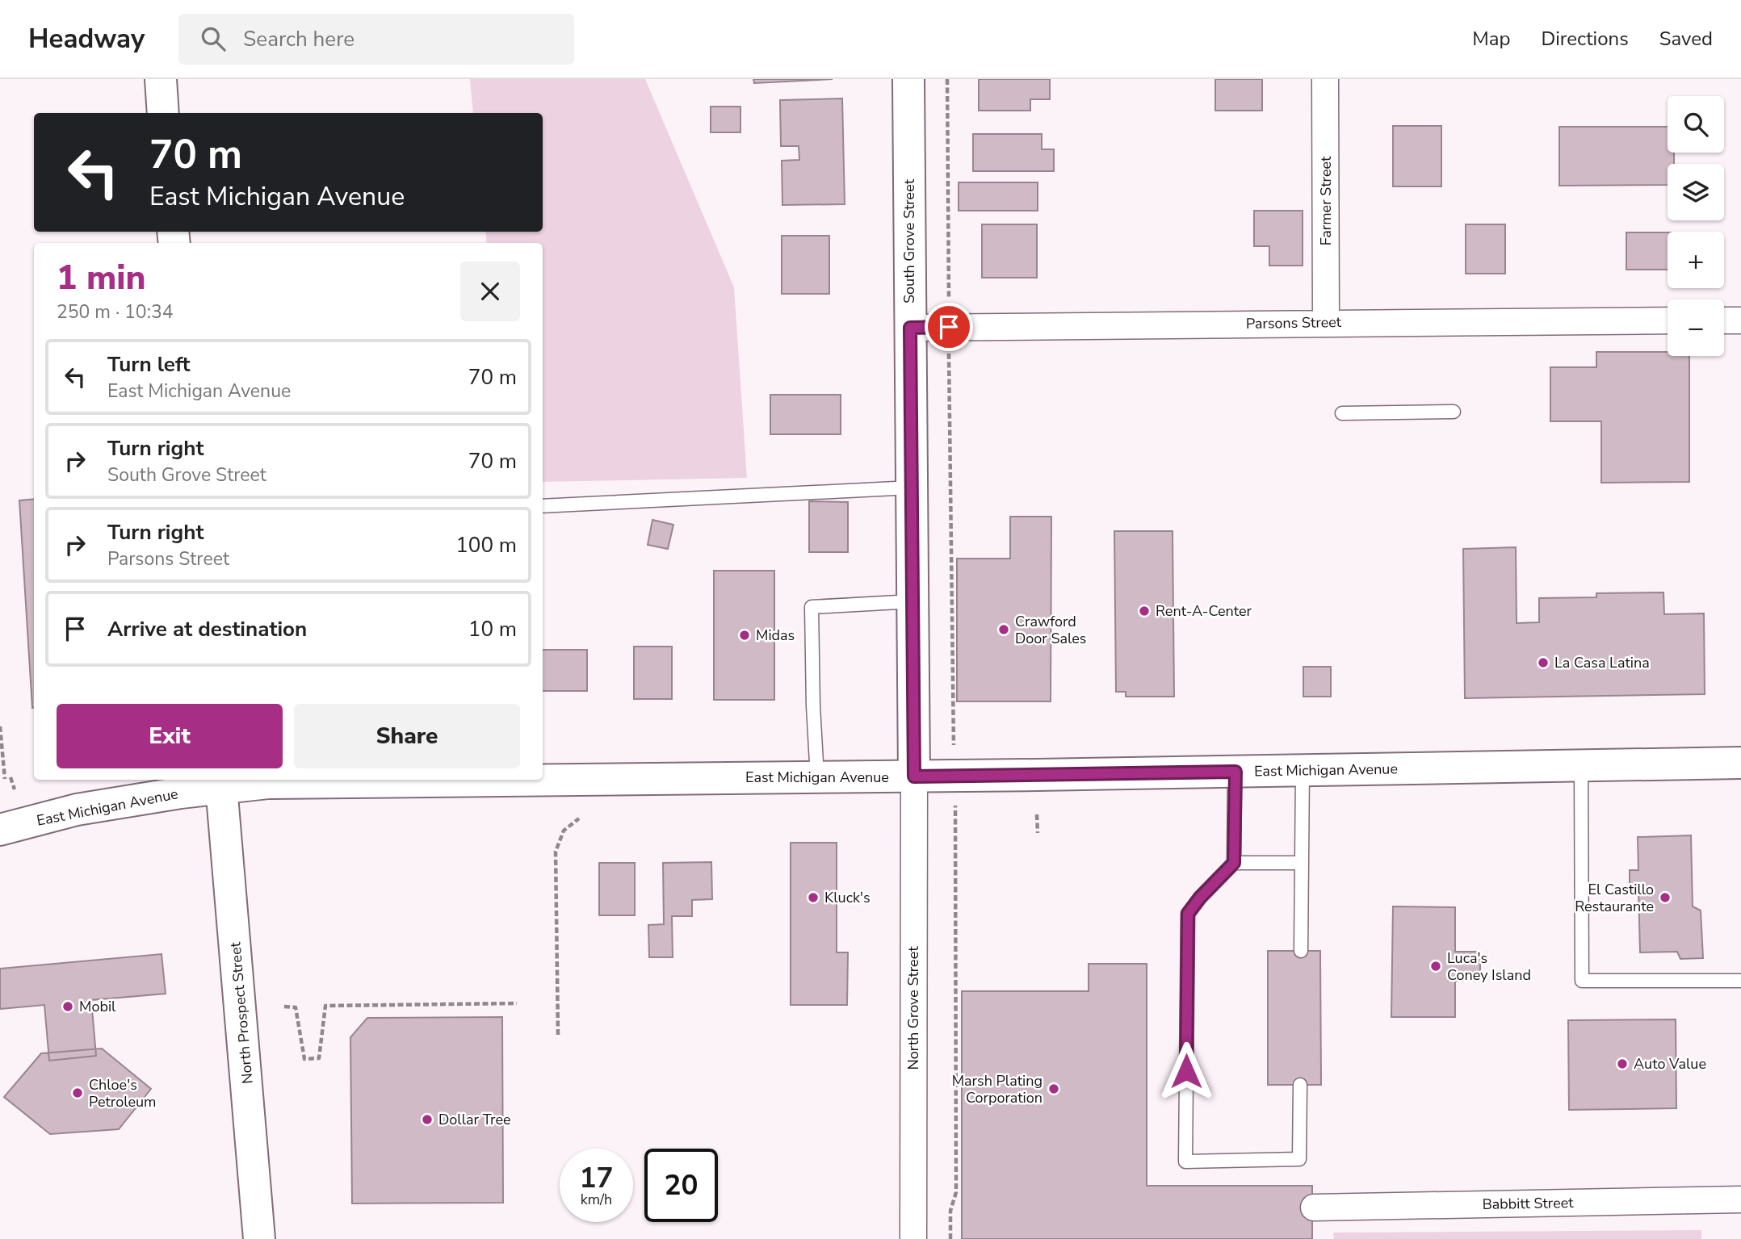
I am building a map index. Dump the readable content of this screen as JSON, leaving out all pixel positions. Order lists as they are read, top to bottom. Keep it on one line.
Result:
{"streets":{"main road":["South Grove Street","East Michigan Avenue","North Prospect Street"],"street":["Farmer Street","Parsons Street","North Grove Street","Babbitt Street"]},"crossings":[["Farmer Street","Parsons Street"],["South Grove Street","Parsons Street"],["South Grove Street","East Michigan Avenue"],["South Grove Street","North Grove Street"],["East Michigan Avenue","North Grove Street"],["East Michigan Avenue","North Prospect Street"]],"places":["Rent-A-Center","Crawford Door Sales","Midas","La Casa Latina","Kluck's","El Castillo Restaurante","Luca's Coney Island","Mobil","Auto Value","Marsh Plating Corporation","Chloe's Petroleum","Dollar Tree"],"page":{"header":"Headway","search":"Search here","nav":["Map","Directions","Saved"],"map_buttons":["+","−"],"turn":["70 m","East Michigan Avenue"],"heading":["1 min","250 m · 10:34"],"list":[{"name":"Turn left","note":"East Michigan Avenue","value":"70 m"},{"name":"Turn right","note":"South Grove Street","value":"70 m"},{"name":"Turn right","note":"Parsons Street","value":"100 m"},{"name":"Arrive at destination","value":"10 m"}],"buttons":["Exit","Share"],"speed":"17 km/h","limit":"20"}}
